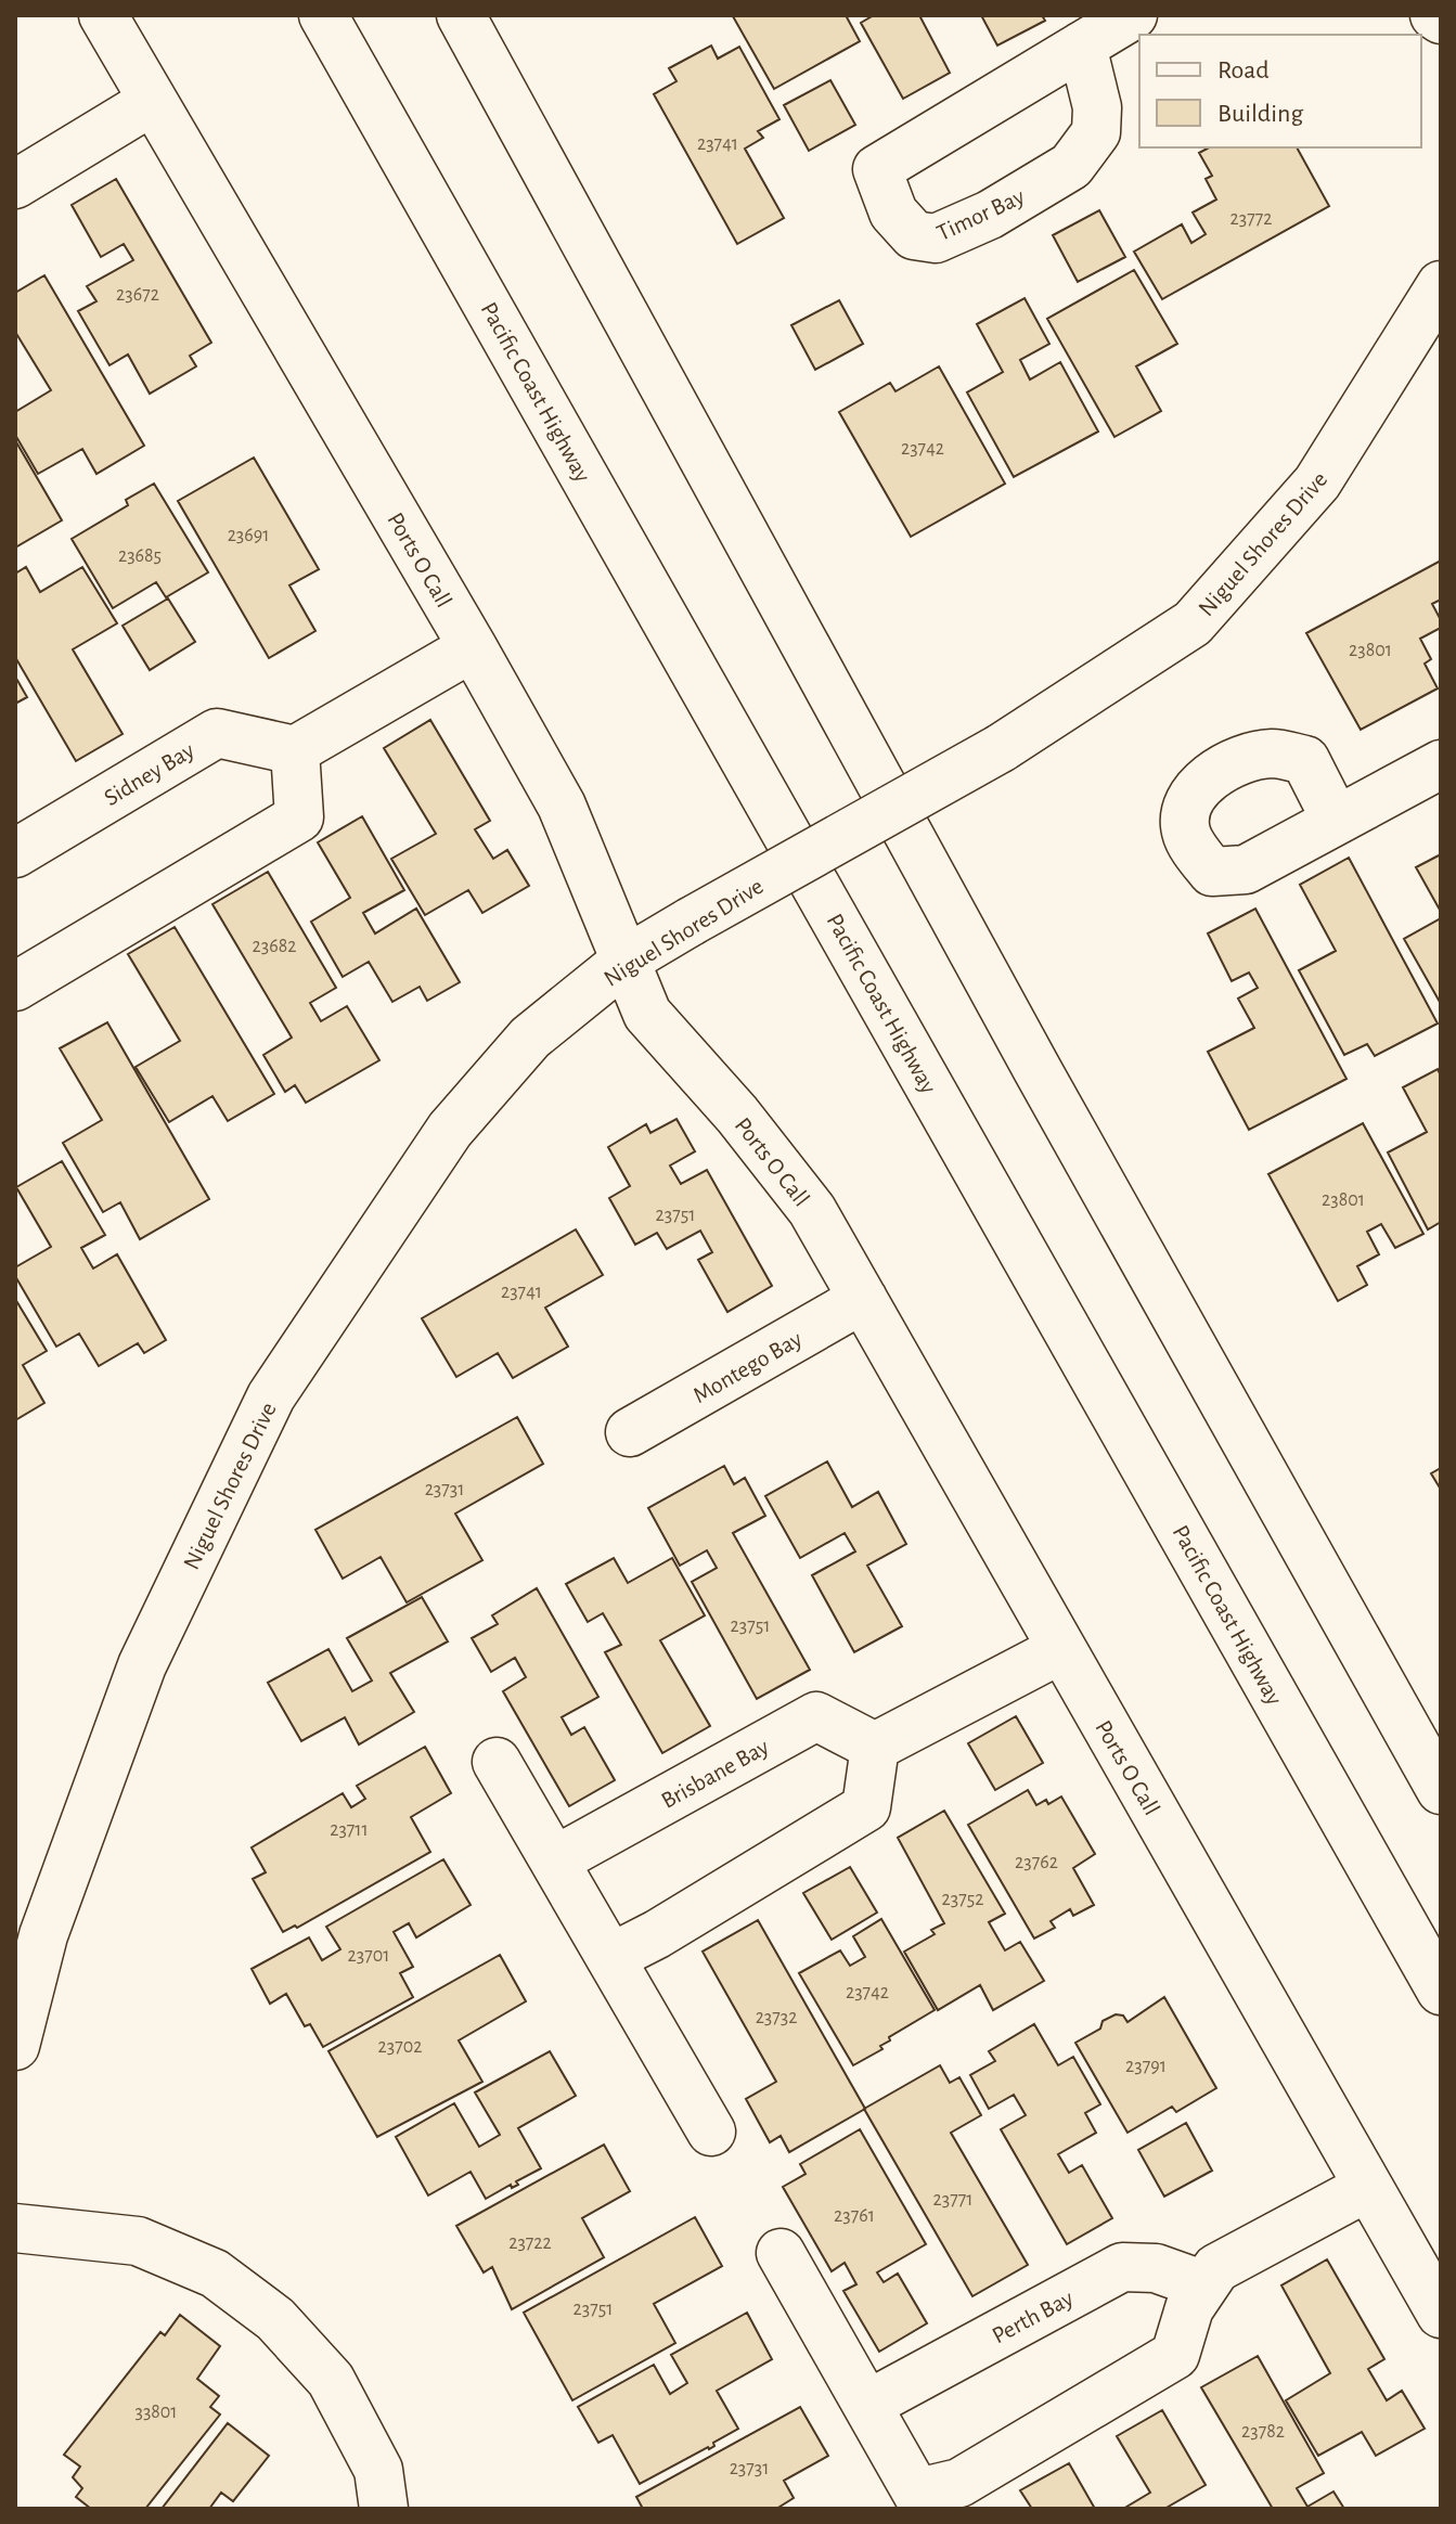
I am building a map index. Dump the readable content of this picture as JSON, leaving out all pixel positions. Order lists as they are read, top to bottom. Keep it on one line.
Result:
{"streets":{"main road":["Timor Bay","Pacific Coast Highway","Niguel Shores Drive","Ports O Call","Sidney Bay","Montego Bay","Brisbane Bay","Perth Bay"]},"crossings":[["Niguel Shores Drive","Ports O Call"],["Ports O Call","Montego Bay"]],"house_numbers":["23741","23772","23672","23742","23691","23685","23801","23682","23801","23751","23741","23731","23751","23711","23762","23752","23701","23742","23732","23702","23791","23771","23761","23722","23751","33801","23782","23731"],"legend":["Road","Building"]}
